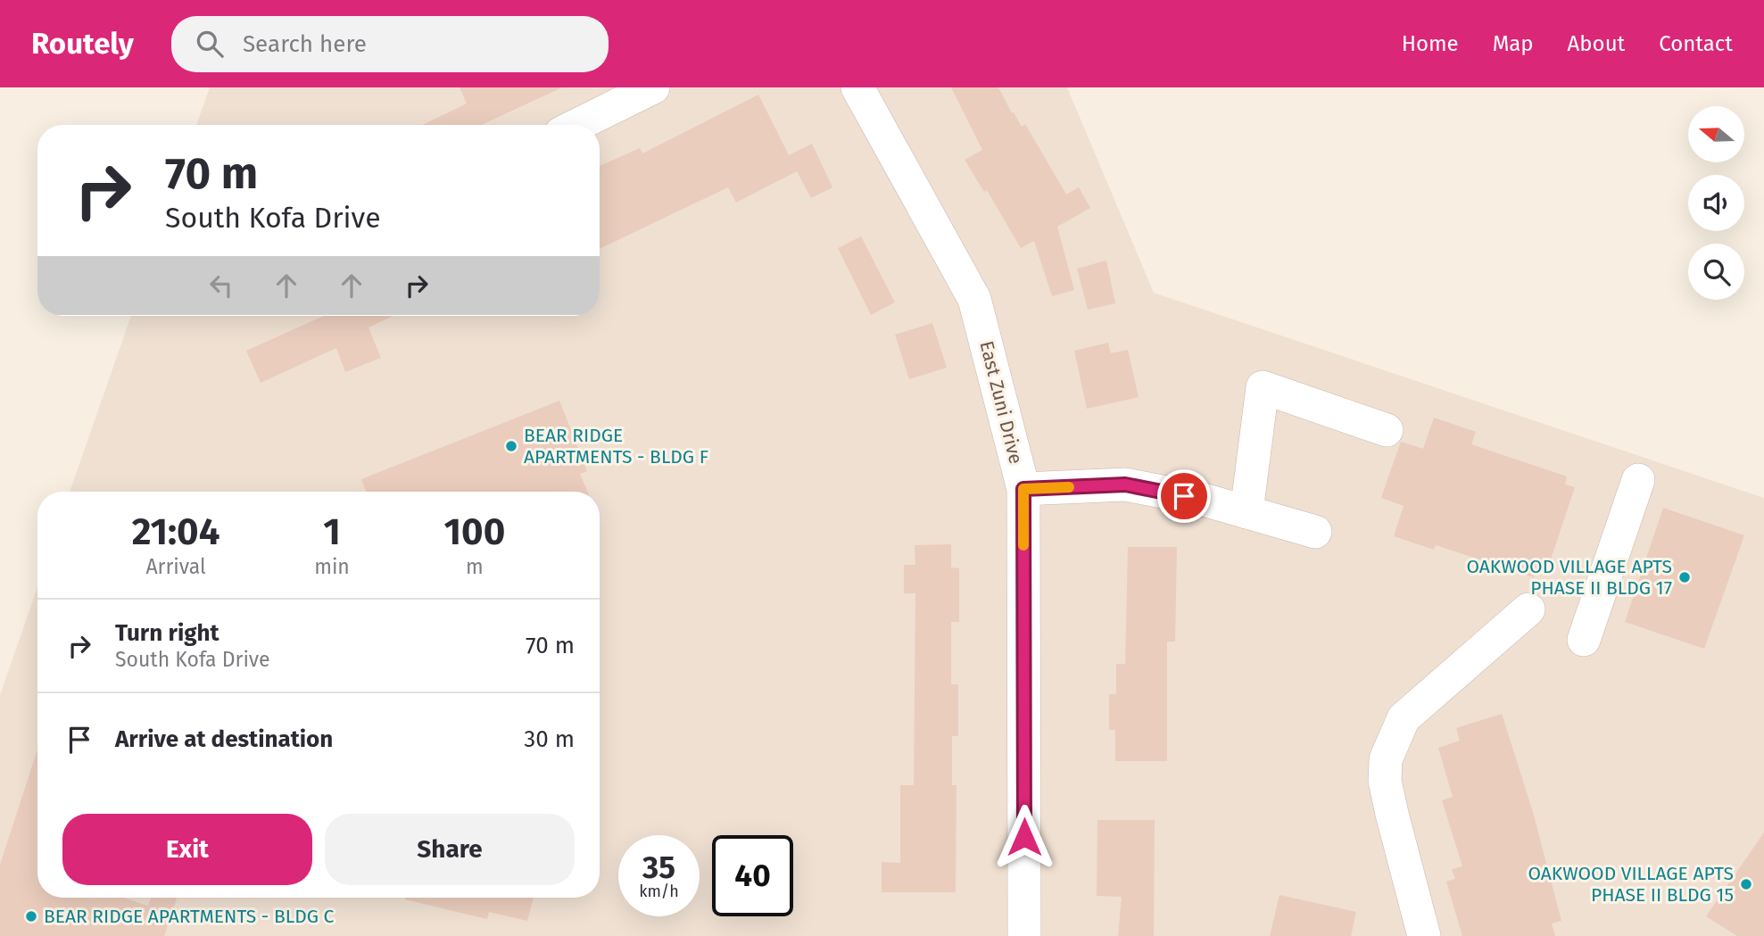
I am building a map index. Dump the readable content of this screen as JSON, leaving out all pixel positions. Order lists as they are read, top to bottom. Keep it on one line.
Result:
{"streets":{"street":["East Zuni Drive"]},"places":["BEAR RIDGE APARTMENTS - BLDG F","OAKWOOD VILLAGE APTS PHASE II BLDG 17","OAKWOOD VILLAGE APTS PHASE II BLDG 15","BEAR RIDGE APARTMENTS - BLDG C"],"north":"left","page":{"header":"Routely","search":"Search here","nav":["Home","Map","About","Contact"],"turn":["70 m","South Kofa Drive"],"eta":["21:04","Arrival","1","min","100","m"],"list":[{"name":"Turn right","note":"South Kofa Drive","value":"70 m"},{"name":"Arrive at destination","value":"30 m"}],"buttons":["Exit","Share"],"speed":"35 km/h","limit":"40"}}
